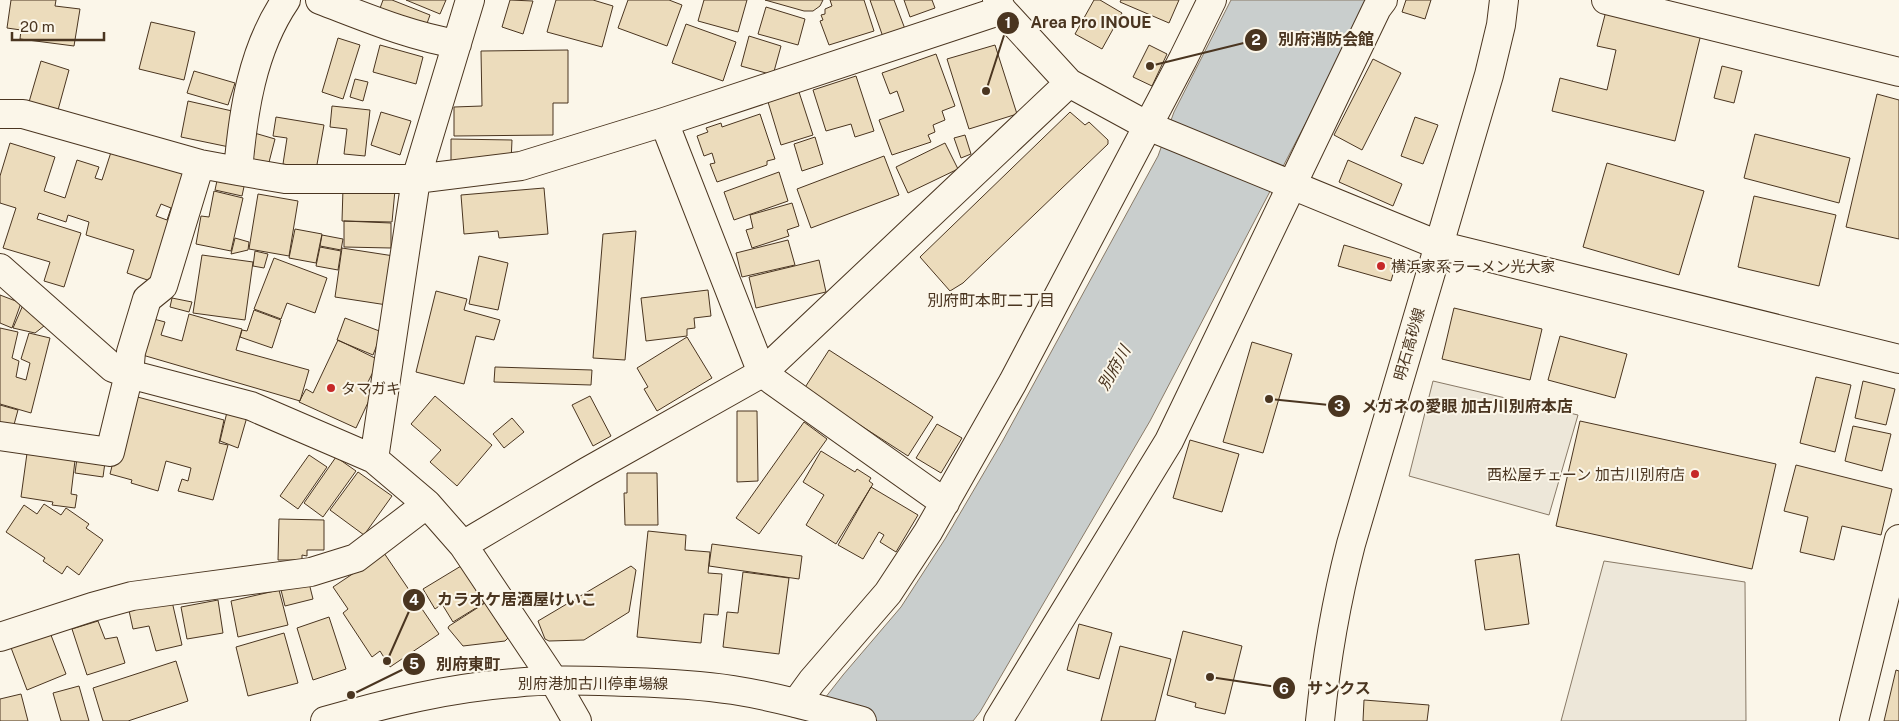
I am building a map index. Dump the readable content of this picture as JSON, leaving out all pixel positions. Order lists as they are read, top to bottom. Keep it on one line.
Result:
{"streets":{"street":["明石高砂線","別府港加古川停車場線"]},"districts":["別府町本町二丁目"],"water":["別府川"],"places":["別府消防会館","Area Pro INOUE","横浜家系ラーメン光大家","タマガキ","メガネの愛眼 加古川別府本店","西松屋チェーン 加古川別府店","カラオケ居酒屋けいこ","サンクス","別府東町"],"scale_bar":"20 m"}
